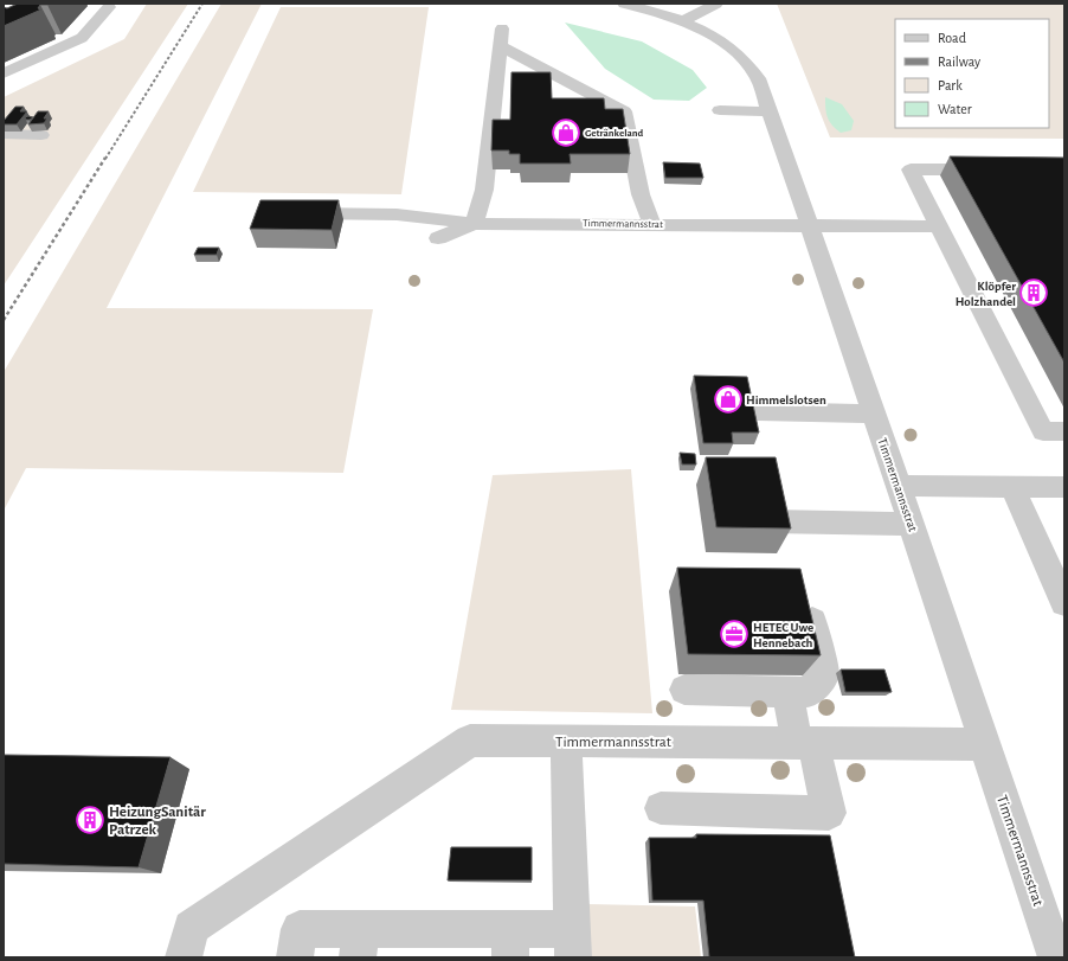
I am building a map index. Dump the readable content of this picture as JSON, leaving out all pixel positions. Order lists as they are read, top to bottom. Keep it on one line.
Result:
{"streets":{"street":["Timmermannsstrat"]},"places":{"shop":["Getränkeland","Himmelslotsen"],"building":["Klöpfer Holzhandel","HeizungSanitär Patrzek"],"office":["HETEC Uwe Hennebach"]},"legend":["Road","Railway","Park","Water"]}
